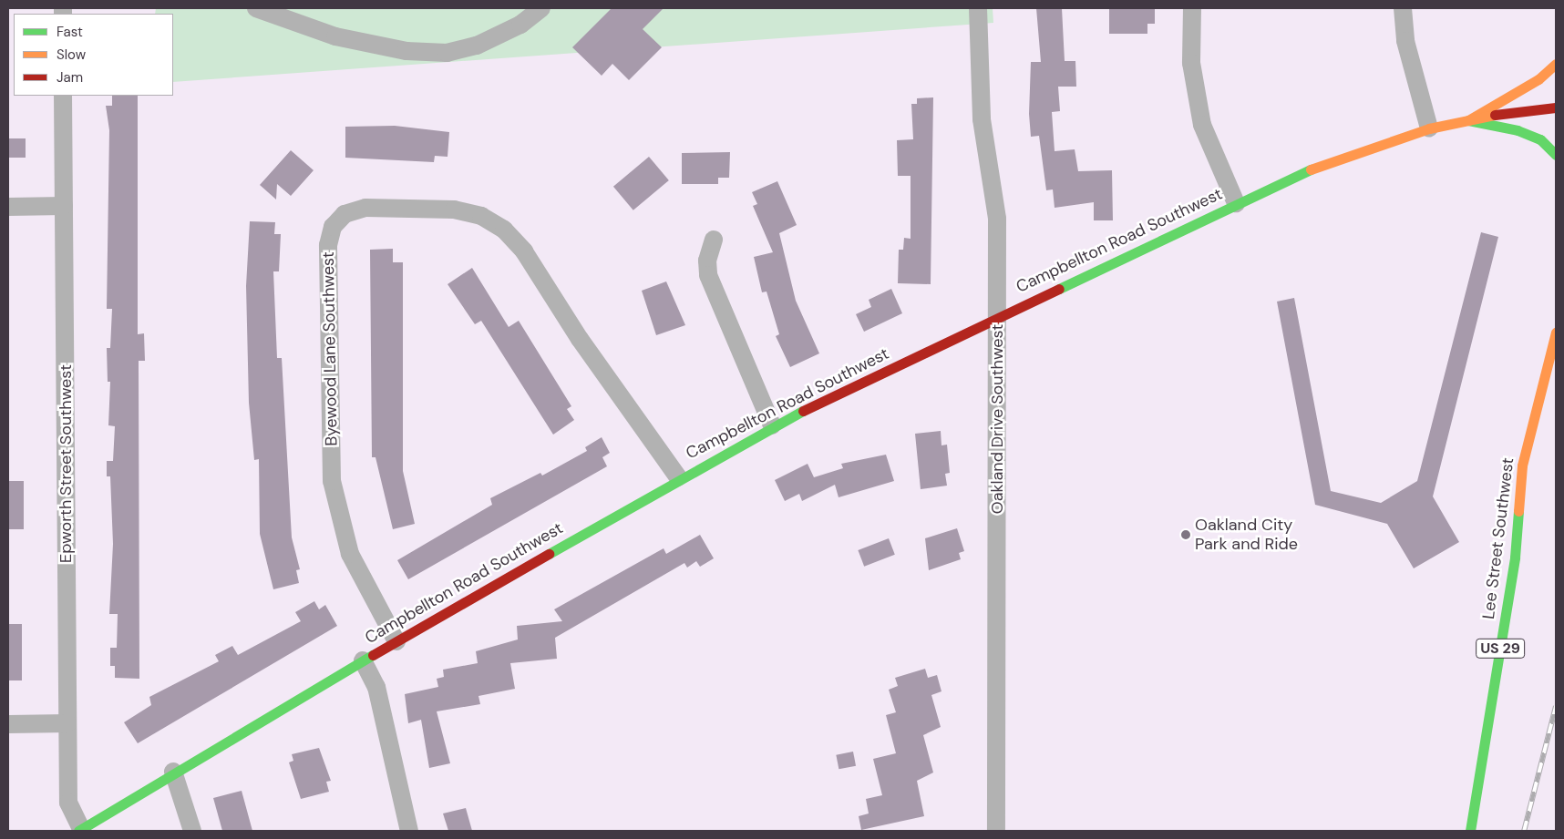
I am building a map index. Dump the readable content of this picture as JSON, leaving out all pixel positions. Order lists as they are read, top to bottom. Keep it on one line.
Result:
{"streets":{"main road":["Campbellton Road Southwest","Lee Street Southwest","US 29"],"street":["Byewood Lane Southwest","Oakland Drive Southwest","Epworth Street Southwest"]},"crossings":[["Campbellton Road Southwest","Byewood Lane Southwest"],["Campbellton Road Southwest","Oakland Drive Southwest"],["Campbellton Road Southwest","Epworth Street Southwest"]],"places":["Oakland City Park and Ride"],"legend":["Fast","Slow","Jam"]}
